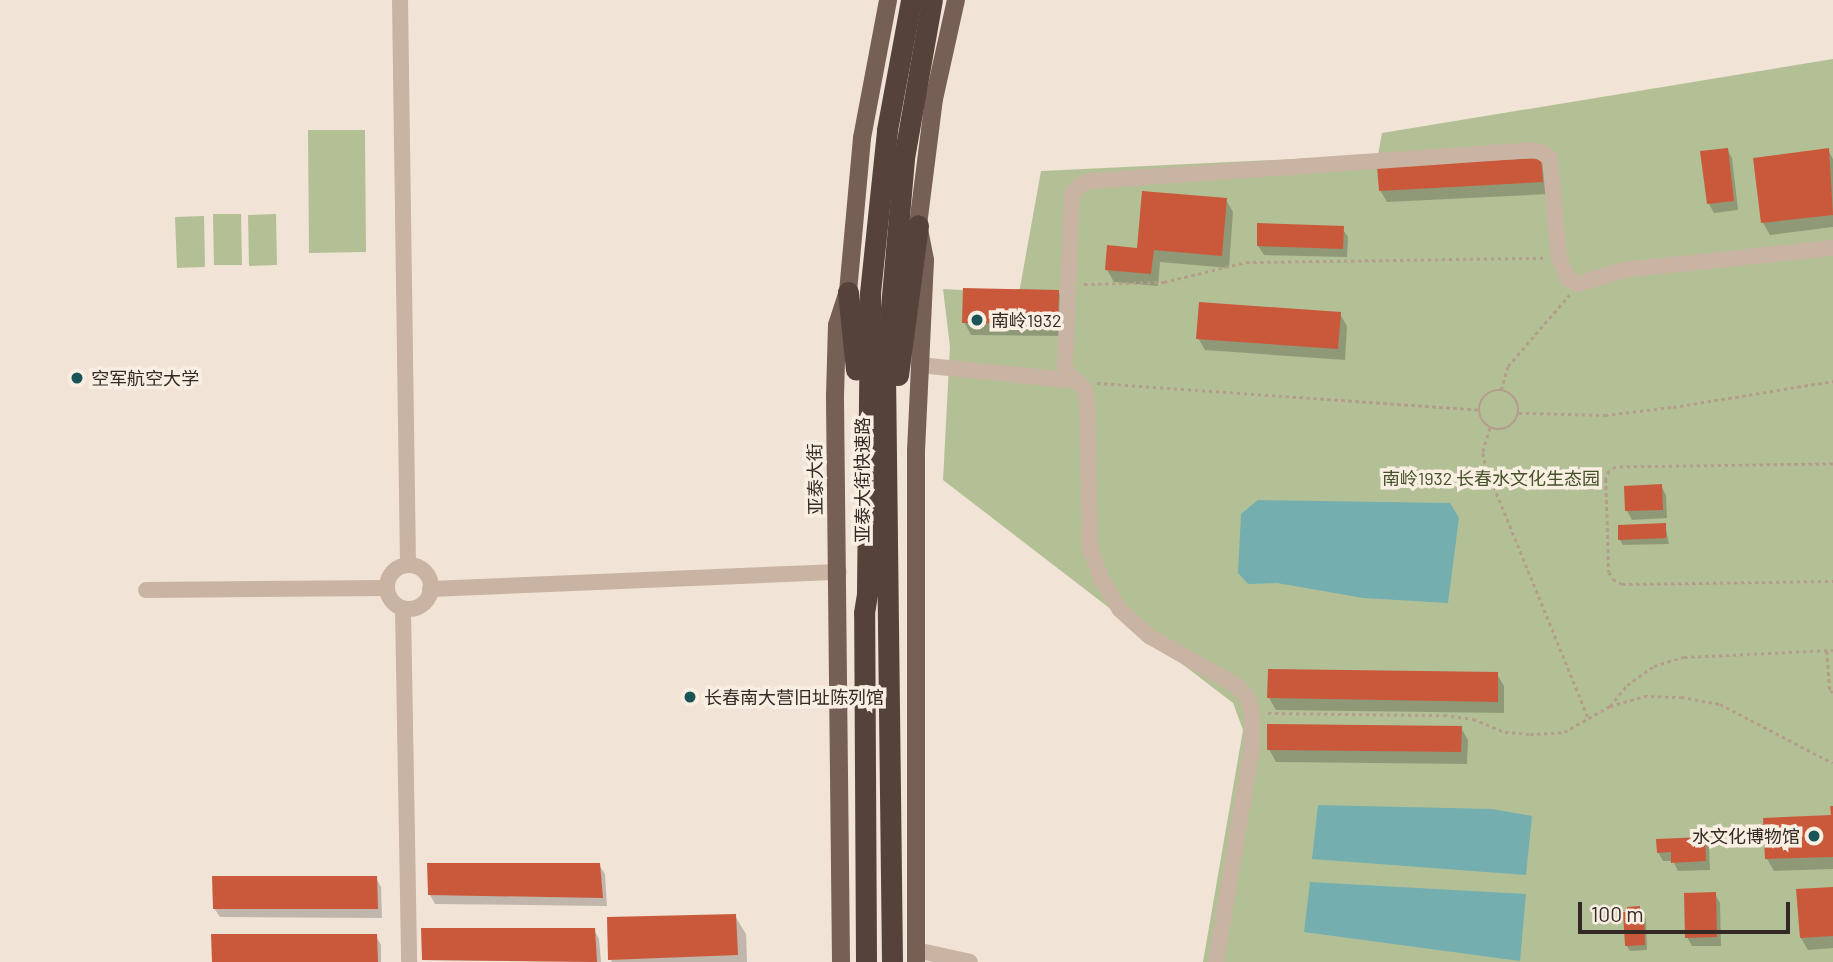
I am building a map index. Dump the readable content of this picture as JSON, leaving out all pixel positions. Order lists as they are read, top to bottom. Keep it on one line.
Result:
{"streets":{"highway":["亚泰大街快速路"],"main road":["亚泰大街"]},"parks":["南岭1932 长春水文化生态园"],"places":["南岭1932","空军航空大学","长春南大营旧址陈列馆","水文化博物馆"],"scale_bar":"100 m"}
